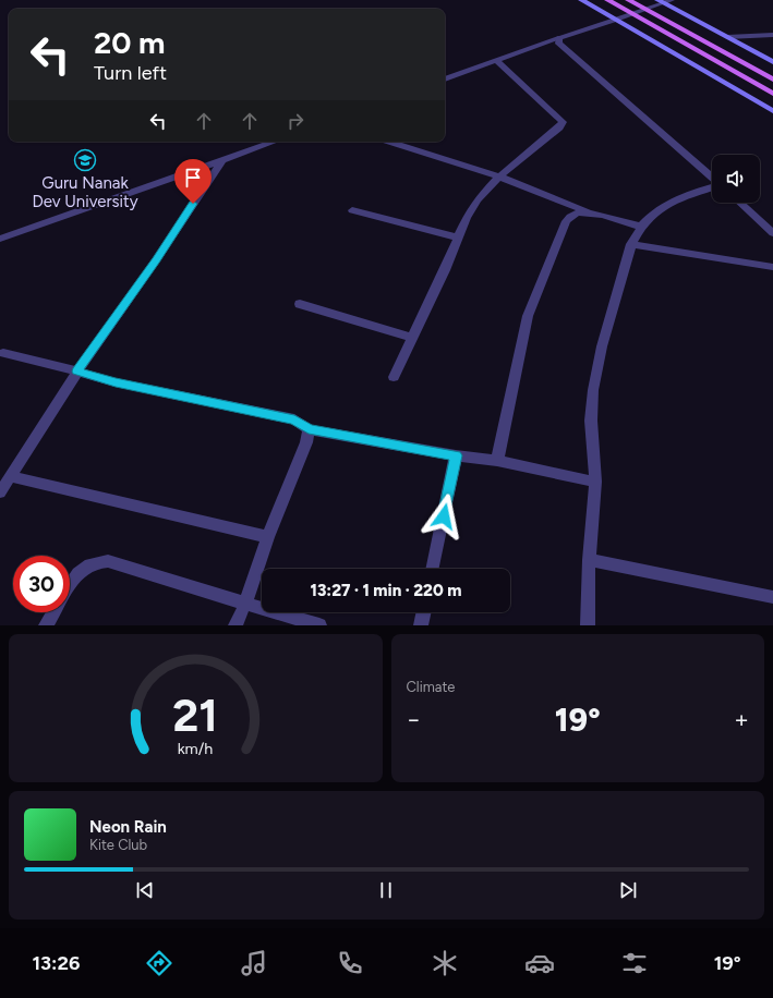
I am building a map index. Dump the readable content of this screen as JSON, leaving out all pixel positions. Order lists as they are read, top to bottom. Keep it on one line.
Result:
{"places":{"school or university":["Guru Nanak Dev University"]},"page":{"turn":["20 m","Turn left"],"limit":"30","trip":"13:27 · 1 min · 220 m","tile":"Climate","heat":["−","19°","+"],"song":["Neon Rain","Kite Club"],"tabs":["13:26","19°"],"gauge":["21","km/h"]}}
